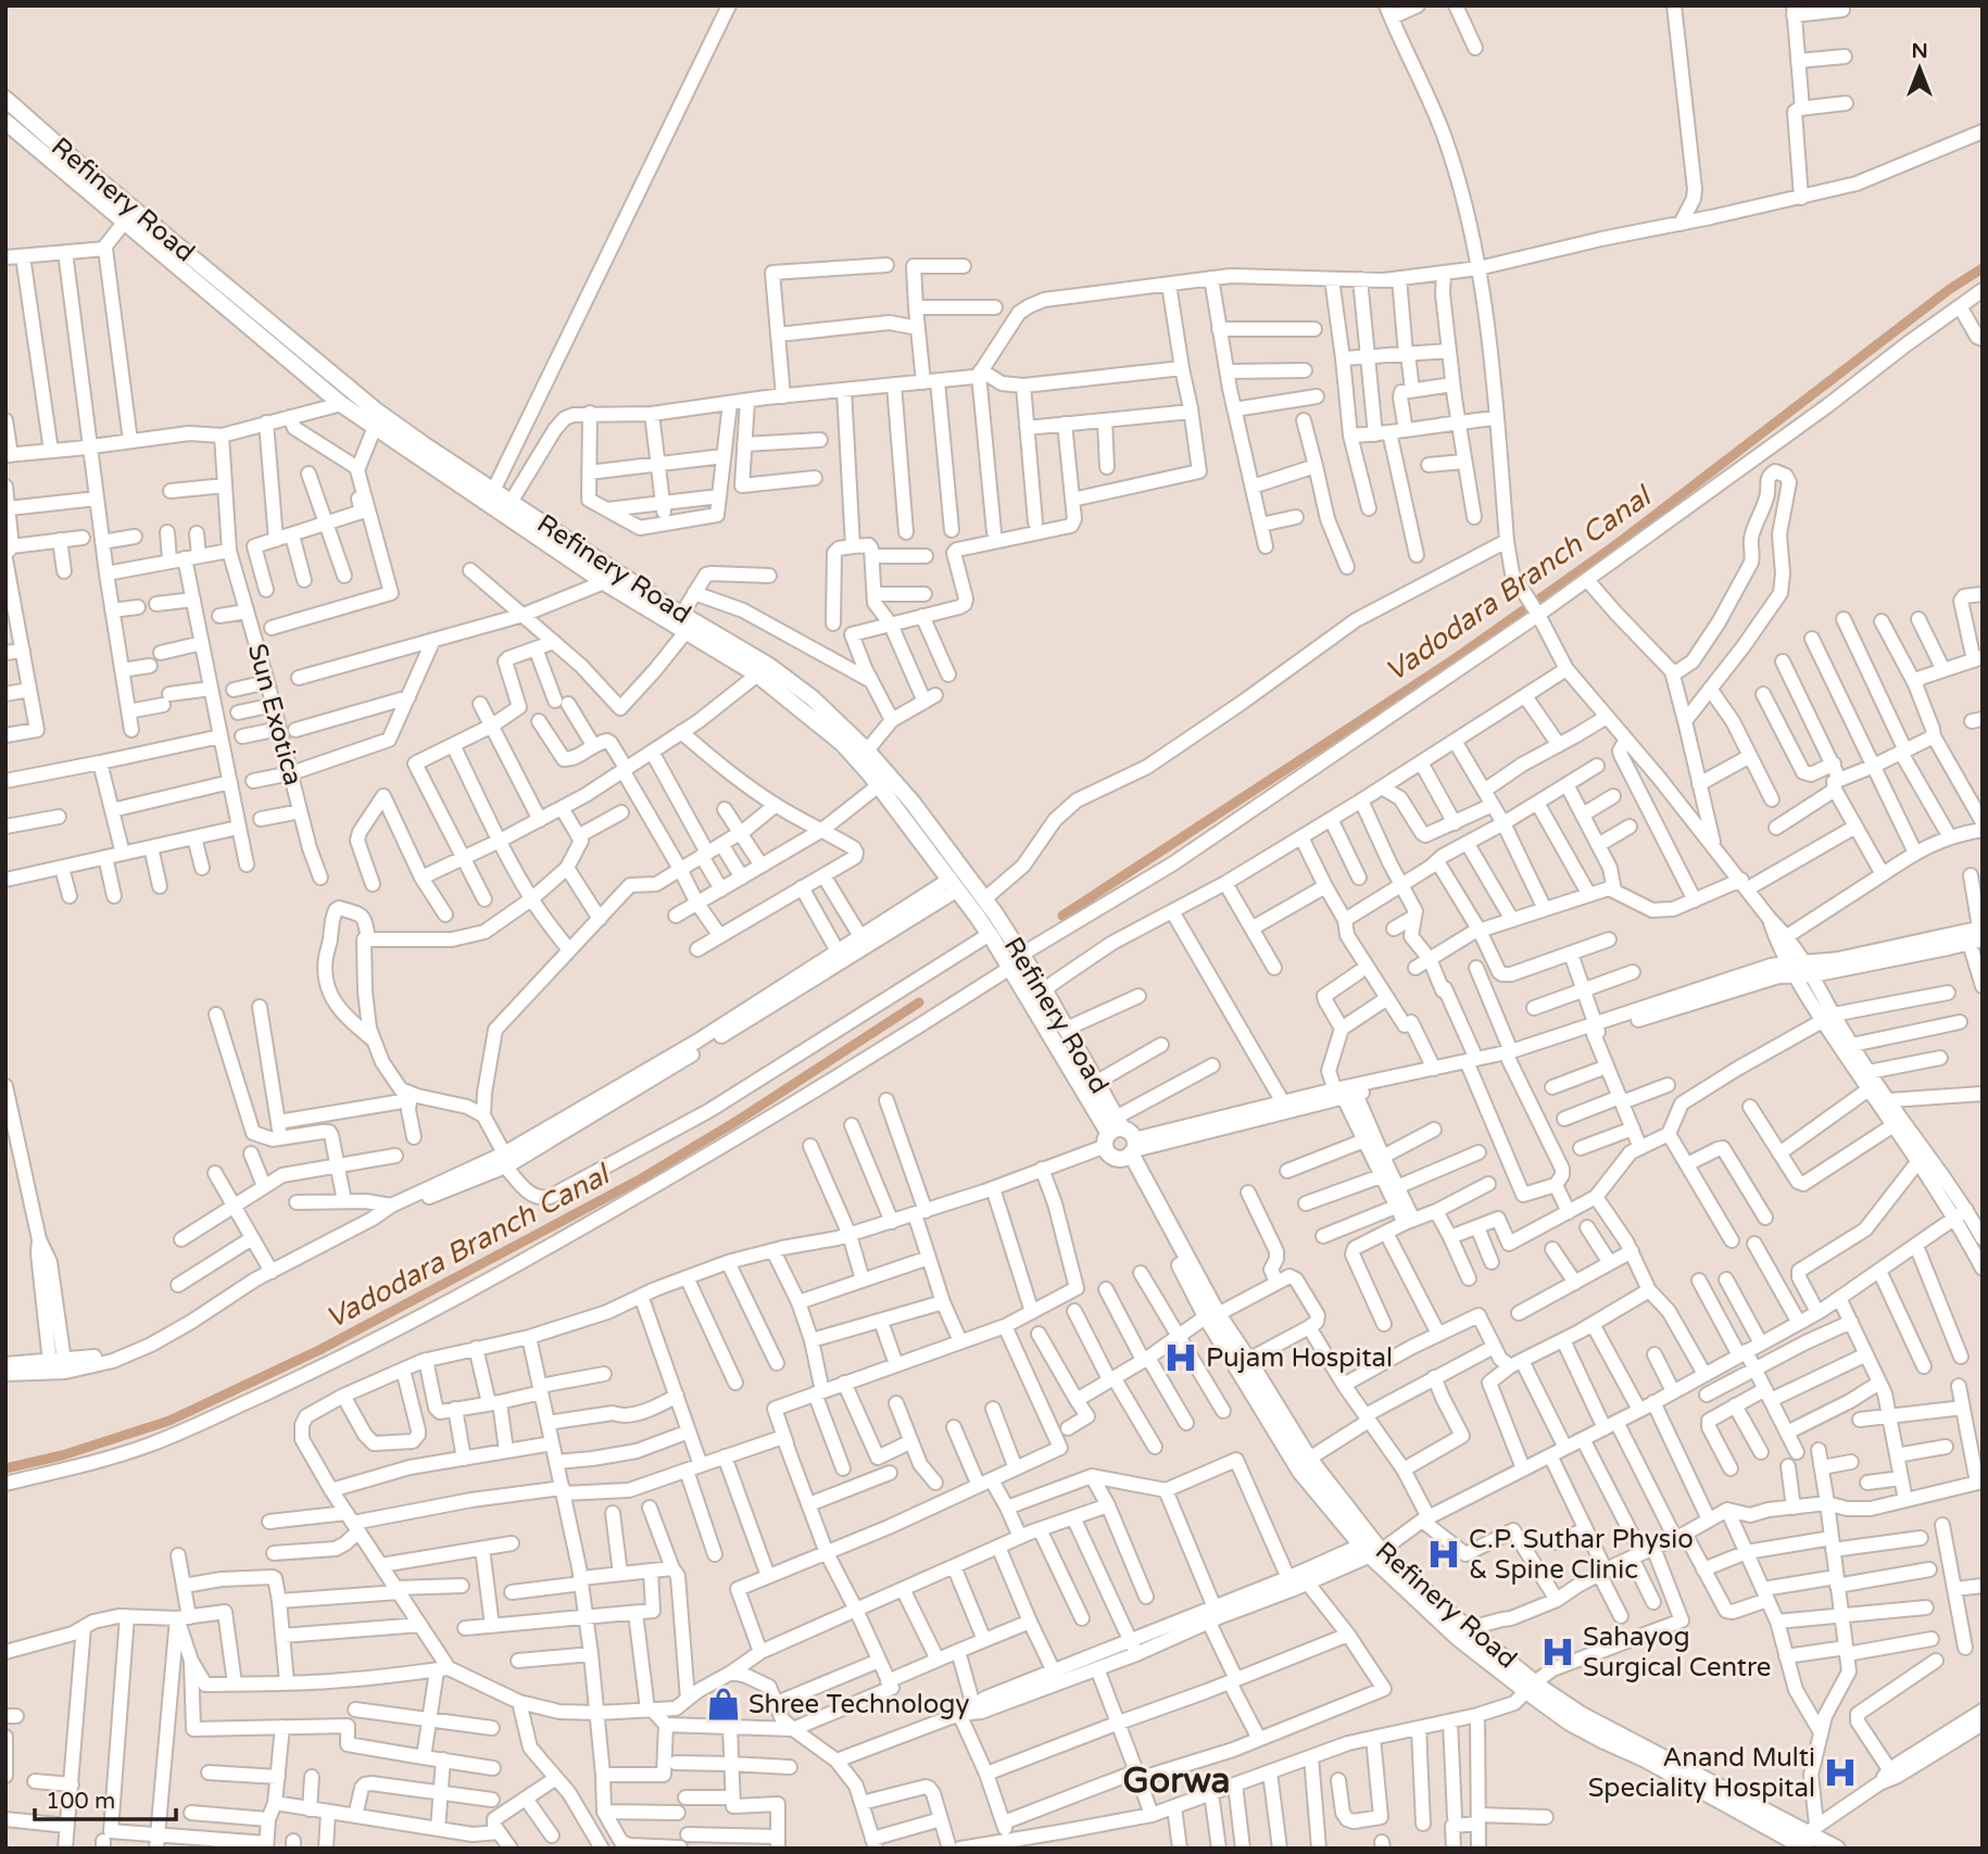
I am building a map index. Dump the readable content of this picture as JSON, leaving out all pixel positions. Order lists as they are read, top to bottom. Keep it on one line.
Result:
{"streets":{"main road":["Refinery Road"],"street":["Sun Exotica"]},"districts":["Gorwa"],"water":["Vadodara Branch Canal"],"places":{"hospital":["Pujam Hospital","C.P. Suthar Physio & Spine Clinic","Sahayog Surgical Centre","Anand Multi Speciality Hospital"],"shop":["Shree Technology"]},"scale_bar":"100 m","north":"top"}
